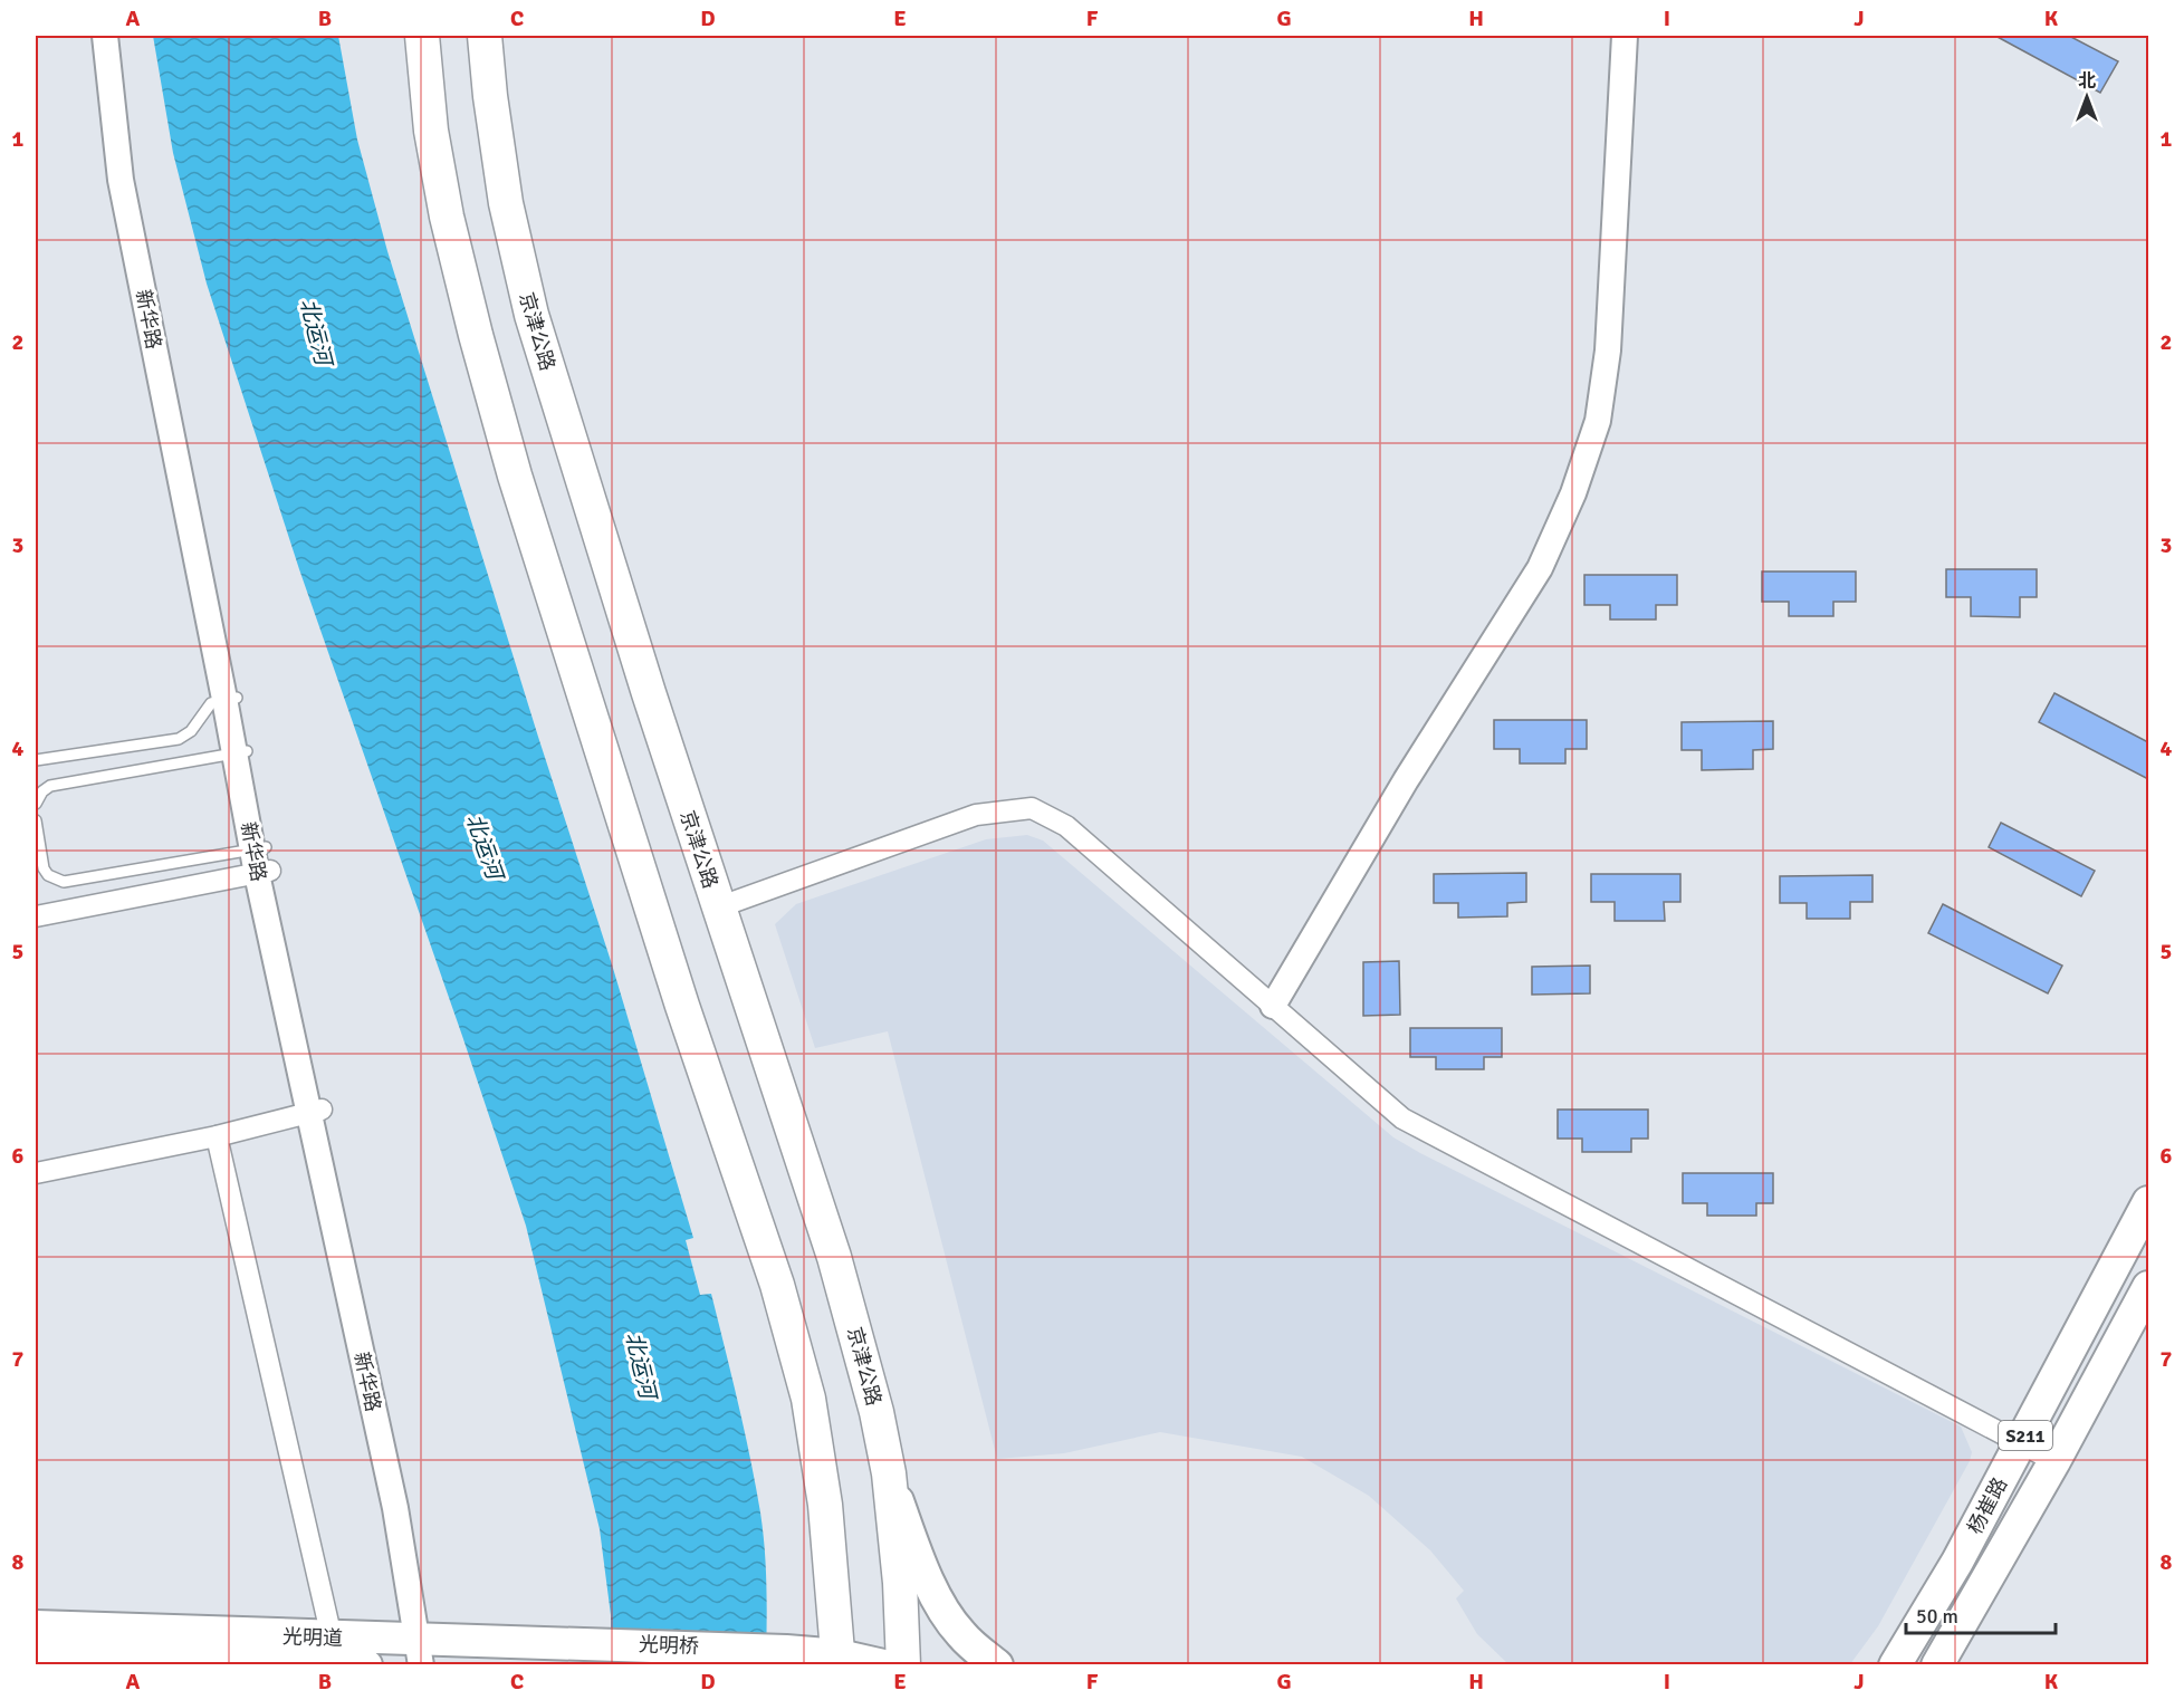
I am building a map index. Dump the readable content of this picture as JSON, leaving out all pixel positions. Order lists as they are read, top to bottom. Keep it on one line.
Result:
{"streets":{"highway":["京津公路"],"main road":["S211","杨崔路","光明道","光明桥"],"street":["新华路"]},"crossings":[["新华路","光明道"],["光明道","光明桥"]],"water":["北运河"],"scale_bar":"50 m","north":"top","grid":{"columns":["A","B","C","D","E","F","G","H","I","J","K"],"rows":["1","2","3","4","5","6","7","8"]}}
